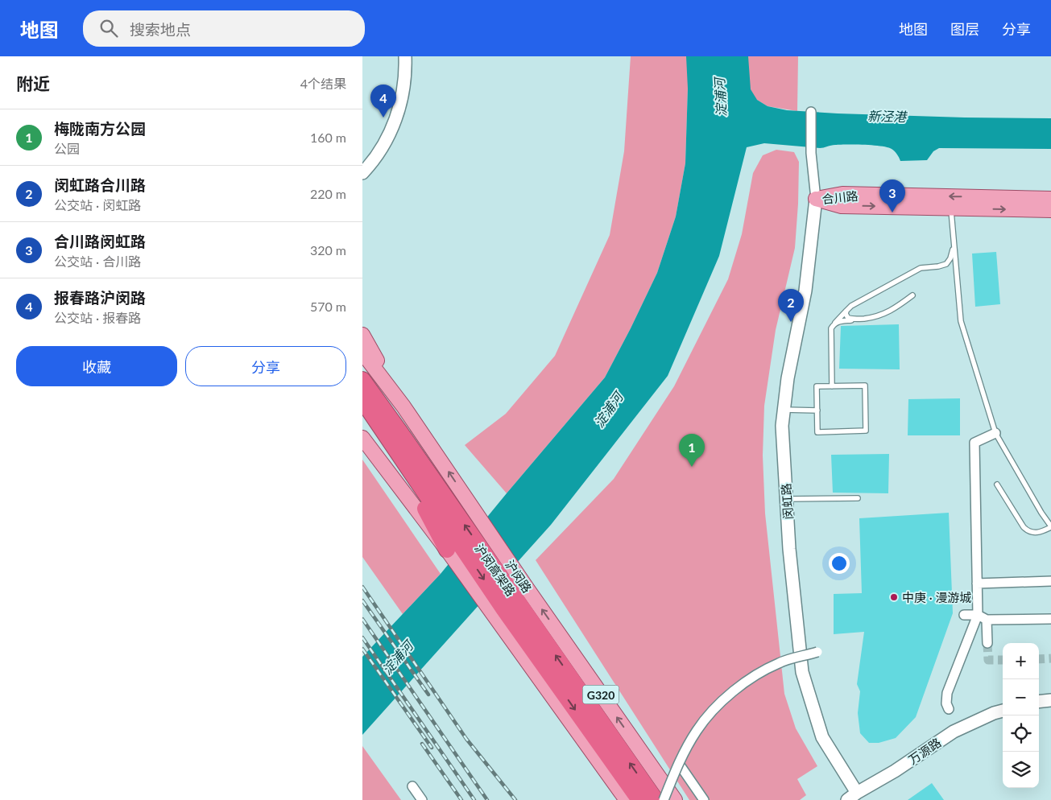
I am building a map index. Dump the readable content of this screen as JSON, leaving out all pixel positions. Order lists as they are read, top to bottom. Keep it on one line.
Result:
{"streets":{"highway":["沪闵高架路"],"main road":["合川路","闵虹路","沪闵路","G320","万源路"]},"crossings":[["合川路","闵虹路"],["闵虹路","万源路"]],"water":["淀浦河","新泾港"],"places":["中庚 · 漫游城"],"page":{"header":"地图","search":"搜索地点","nav":["地图","图层","分享"],"heading":["附近","4个结果"],"pins":["4","3","2","1"],"list":[{"mark":"1","name":"梅陇南方公园","note":"公园","value":"160 m"},{"mark":"2","name":"闵虹路合川路","note":"公交站 · 闵虹路","value":"220 m"},{"mark":"3","name":"合川路闵虹路","note":"公交站 · 合川路","value":"320 m"},{"mark":"4","name":"报春路沪闵路","note":"公交站 · 报春路","value":"570 m"}],"buttons":["收藏","分享"],"map_buttons":["+","−"]}}
